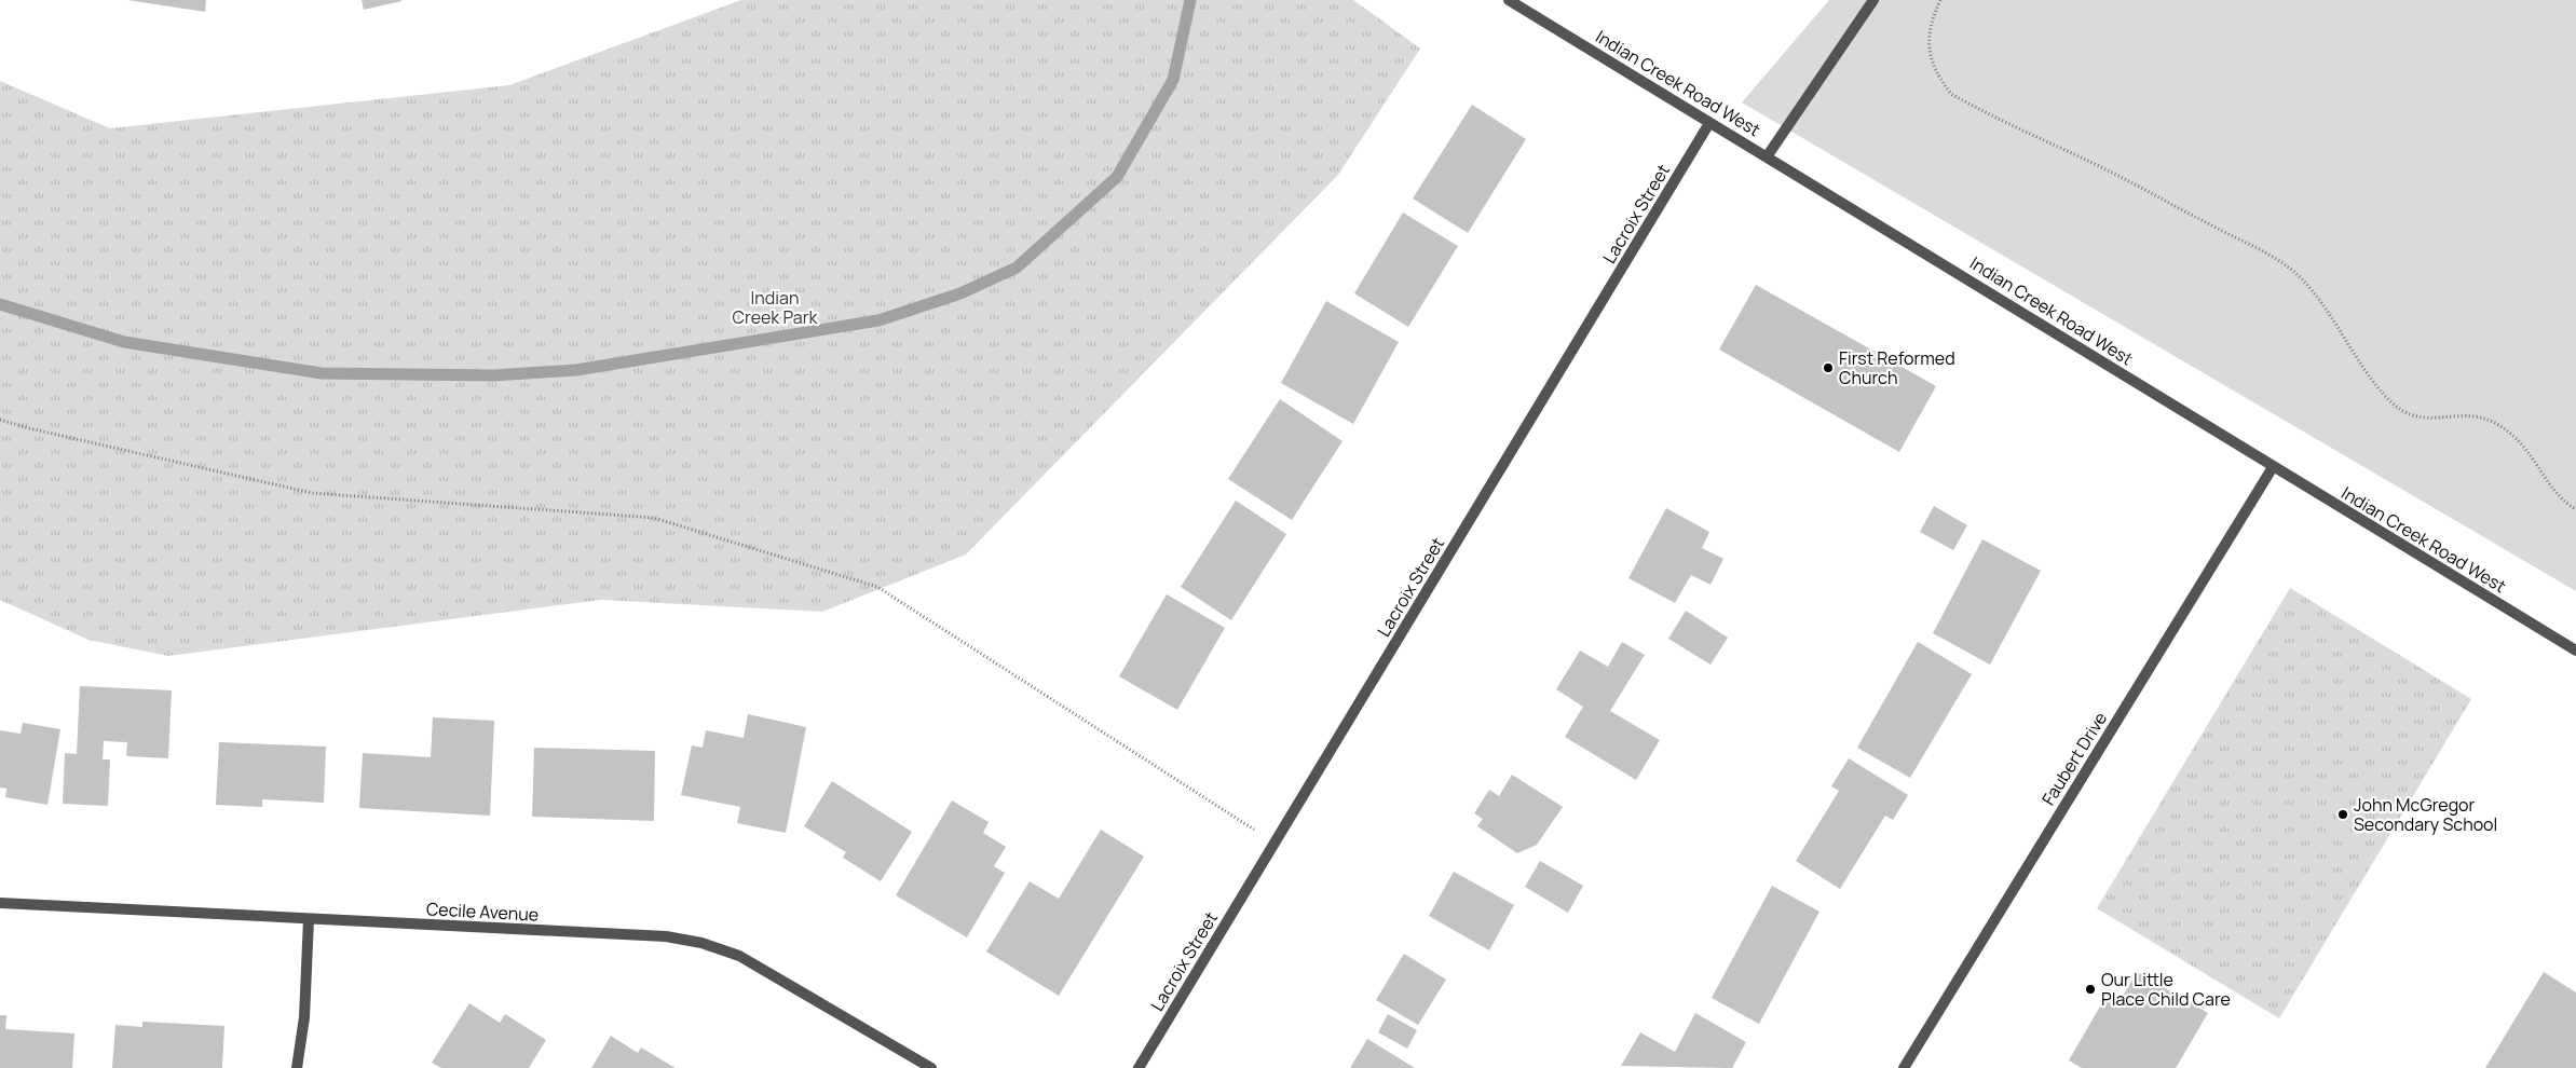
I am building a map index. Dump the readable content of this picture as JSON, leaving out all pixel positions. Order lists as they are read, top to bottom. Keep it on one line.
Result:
{"streets":{"street":["Indian Creek Road West","Lacroix Street","Faubert Drive","Cecile Avenue"]},"crossings":[["Indian Creek Road West","Lacroix Street"],["Indian Creek Road West","Faubert Drive"]],"parks":["Indian Creek Park"],"places":["First Reformed Church","John McGregor Secondary School","Our Little Place Child Care"]}
